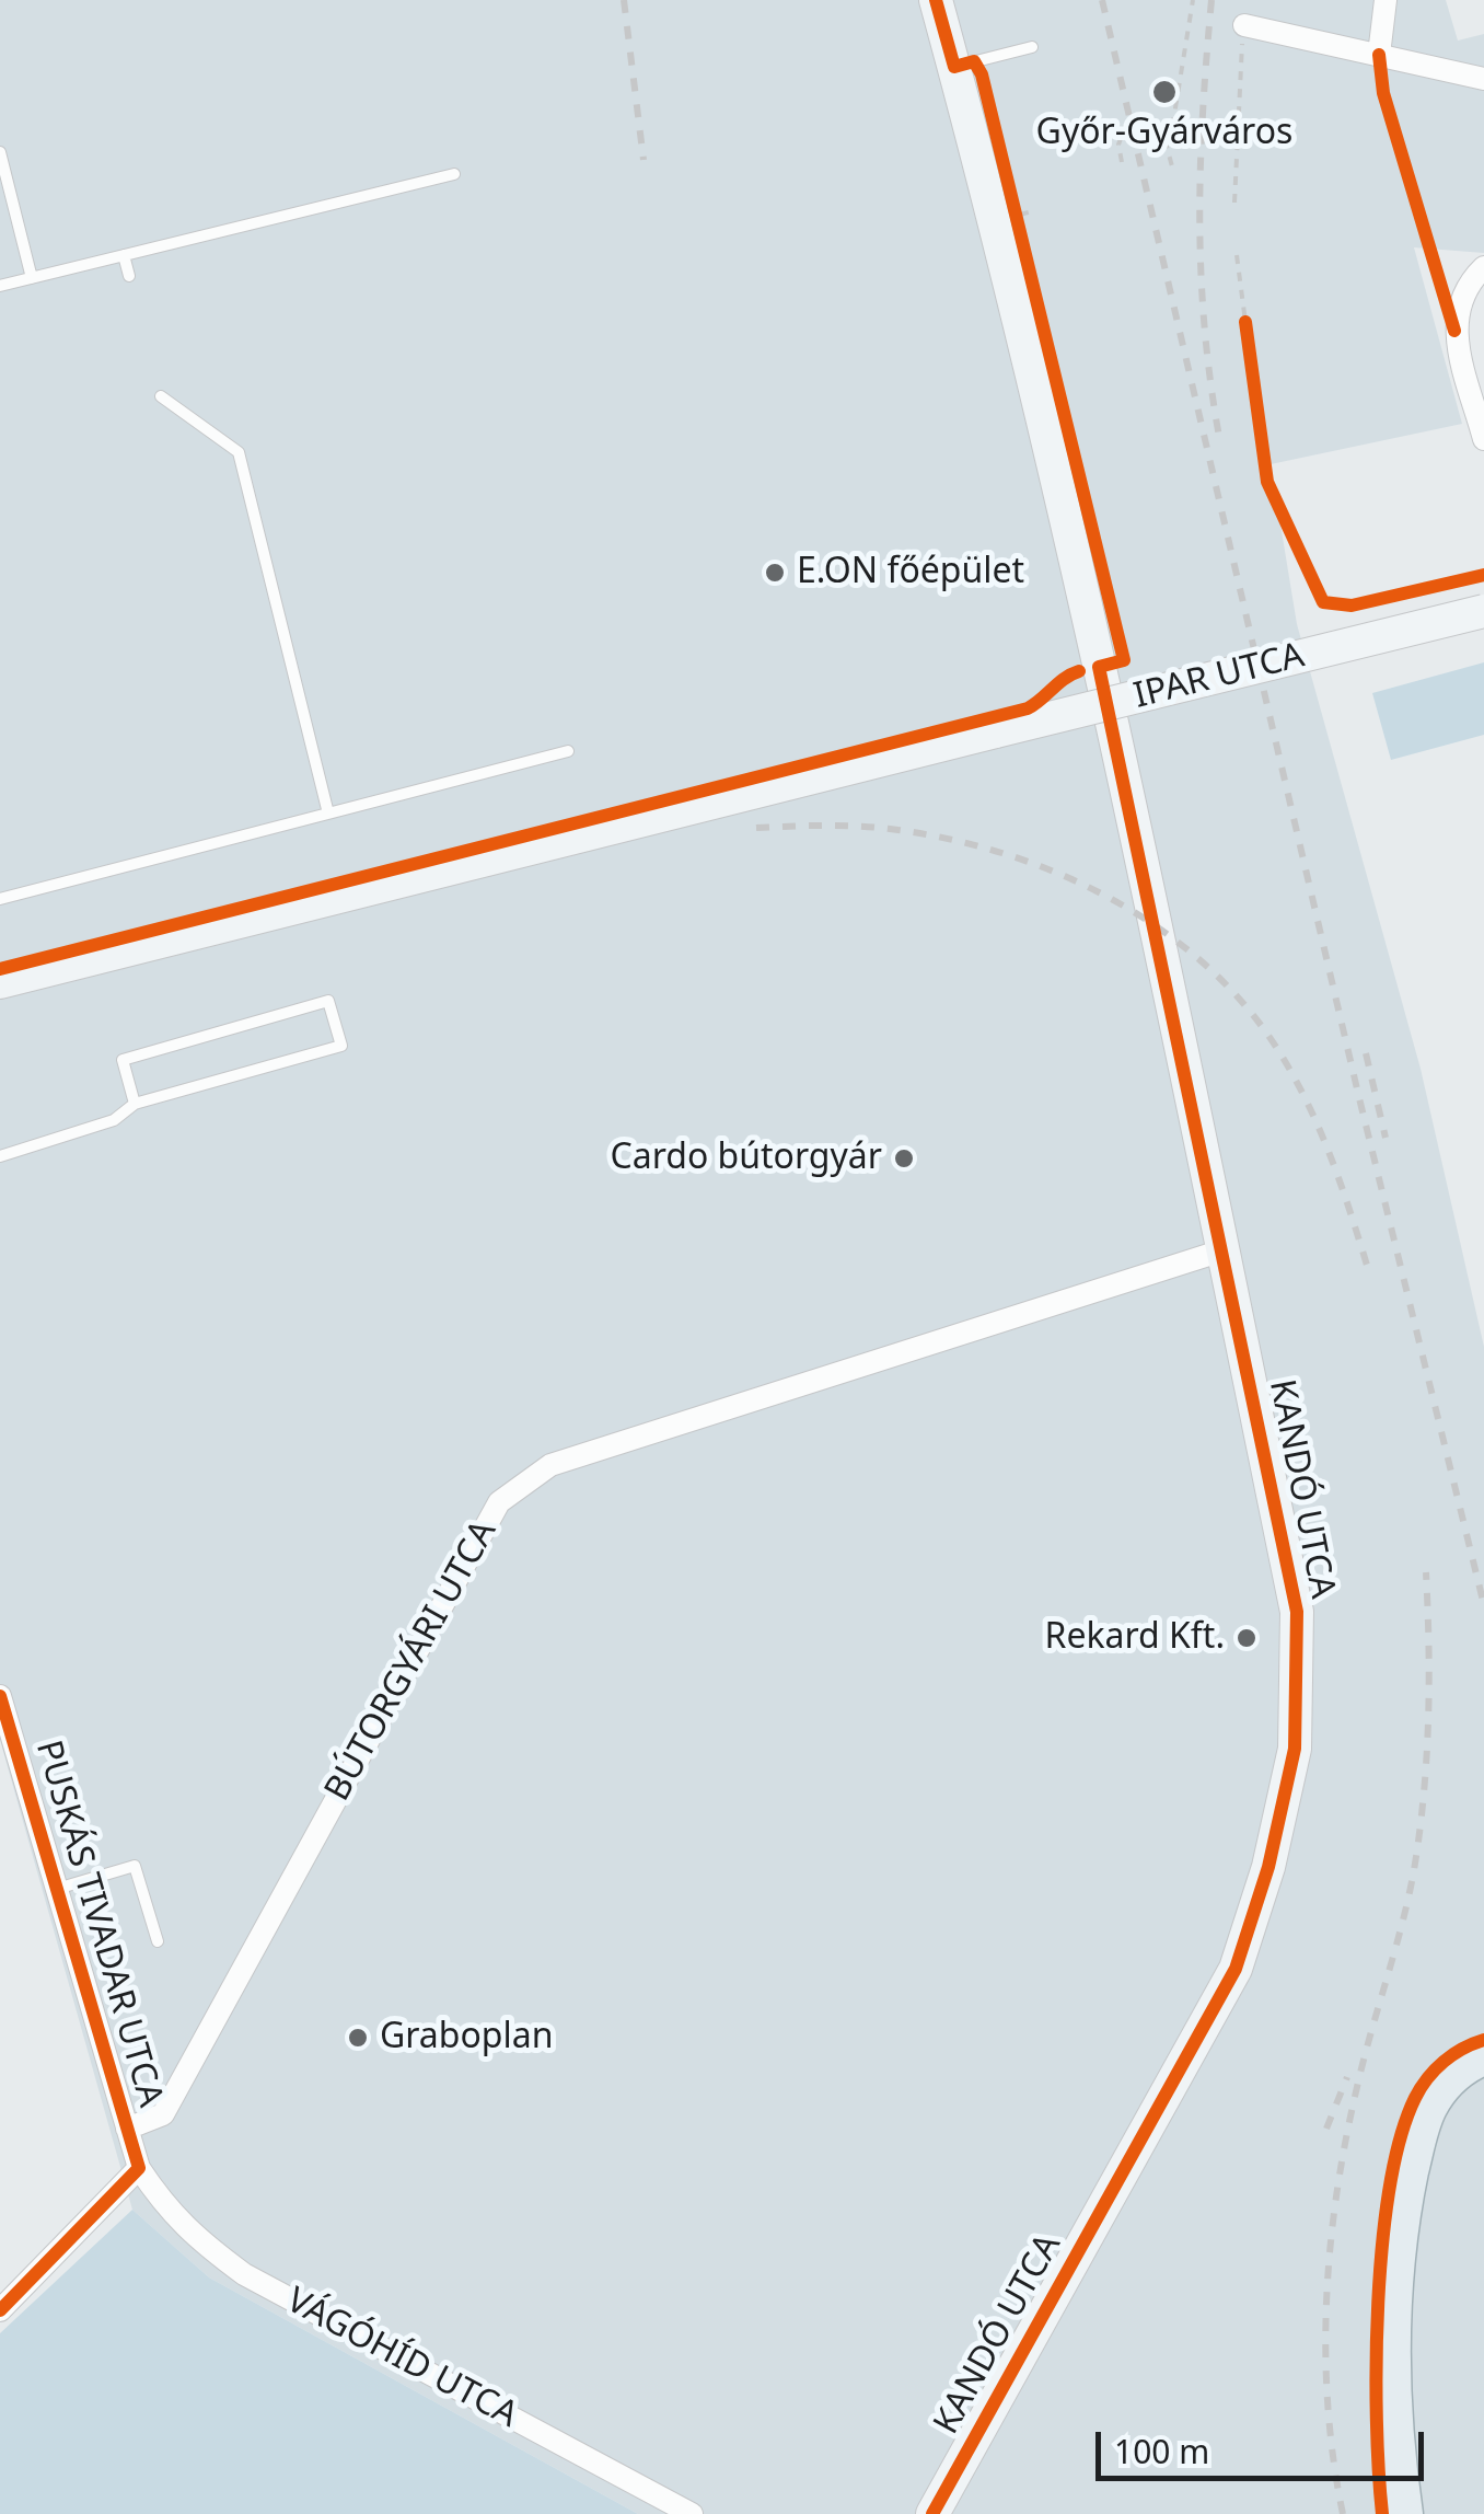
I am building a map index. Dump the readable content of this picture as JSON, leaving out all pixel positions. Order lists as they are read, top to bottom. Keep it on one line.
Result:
{"streets":{"street":["IPAR UTCA","KANDÓ UTCA","BÚTORGYÁRI UTCA","PUSKÁS TIVADAR UTCA","VÁGÓHÍD UTCA"]},"crossings":[["KANDÓ UTCA","BÚTORGYÁRI UTCA"],["BÚTORGYÁRI UTCA","PUSKÁS TIVADAR UTCA"],["PUSKÁS TIVADAR UTCA","VÁGÓHÍD UTCA"]],"places":["Győr-Gyárváros","E.ON főépület","Cardo bútorgyár","Rekard Kft.","Graboplan"],"scale_bar":"100 m"}
